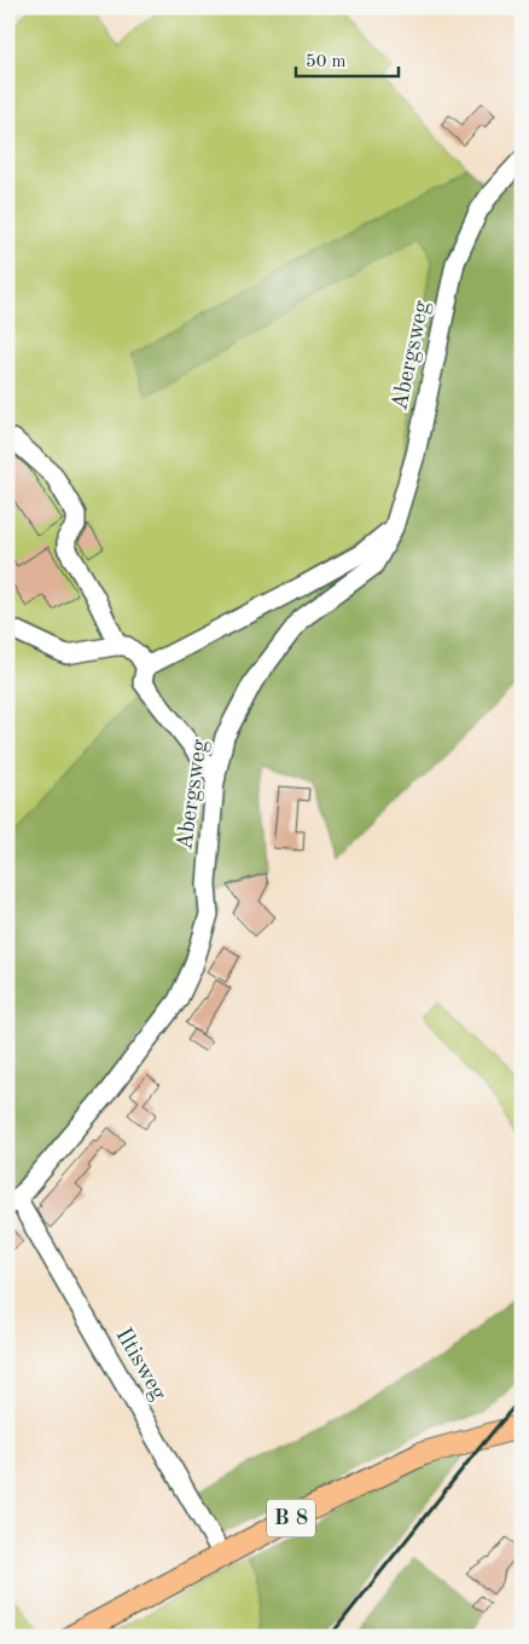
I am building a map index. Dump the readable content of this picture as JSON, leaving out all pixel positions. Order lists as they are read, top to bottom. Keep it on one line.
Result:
{"streets":{"main road":["B 8"],"street":["Abergsweg","Iltisweg"]},"crossings":[["Abergsweg","Iltisweg"],["Iltisweg","B 8"]],"scale_bar":"50 m"}
